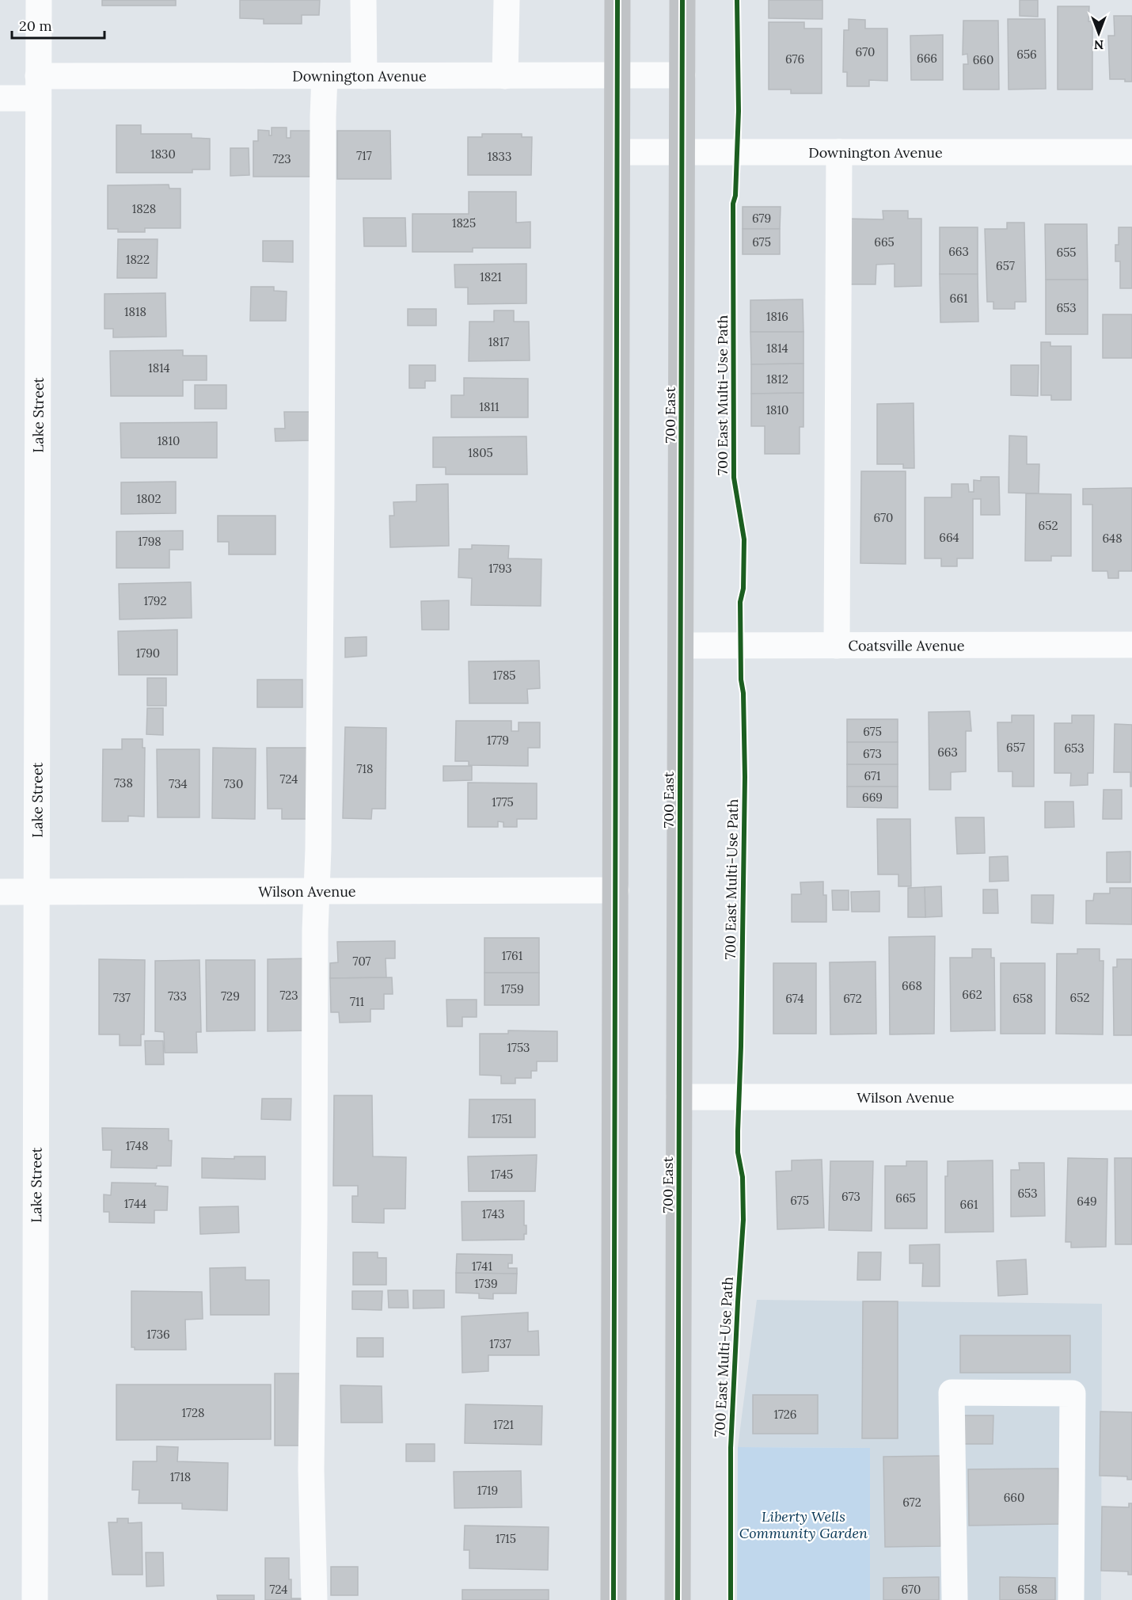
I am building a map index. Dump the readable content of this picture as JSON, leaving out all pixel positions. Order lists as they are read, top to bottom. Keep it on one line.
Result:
{"streets":{"main road":["700 East"],"street":["Downington Avenue","Lake Street","Coatsville Avenue","Wilson Avenue"],"cycle path":["700 East Multi-Use Path"]},"crossings":[["Downington Avenue","Lake Street"],["Downington Avenue","700 East"],["Lake Street","Wilson Avenue"],["700 East","Coatsville Avenue"],["700 East","Wilson Avenue"]],"parks":["Liberty Wells Community Garden"],"house_numbers":["670","656","666","676","660","1830","717","1833","723","1828","679","1825","675","665","663","655","1822","657","1821","661","653","1818","1816","1817","1814","1814","1812","1811","1810","1810","1805","1802","670","652","664","648","1798","1793","1792","1790","1785","675","1779","657","653","663","673","718","671","724","738","734","730","669","1775","1761","707","668","1759","662","723","733","729","737","652","674","672","658","711","1753","1751","1748","1745","653","673","665","675","649","1744","661","1743","1741","1739","1736","1737","1728","1726","1721","1718","1719","660","672","1715","724","670","658"],"scale_bar":"20 m","north":"bottom"}
